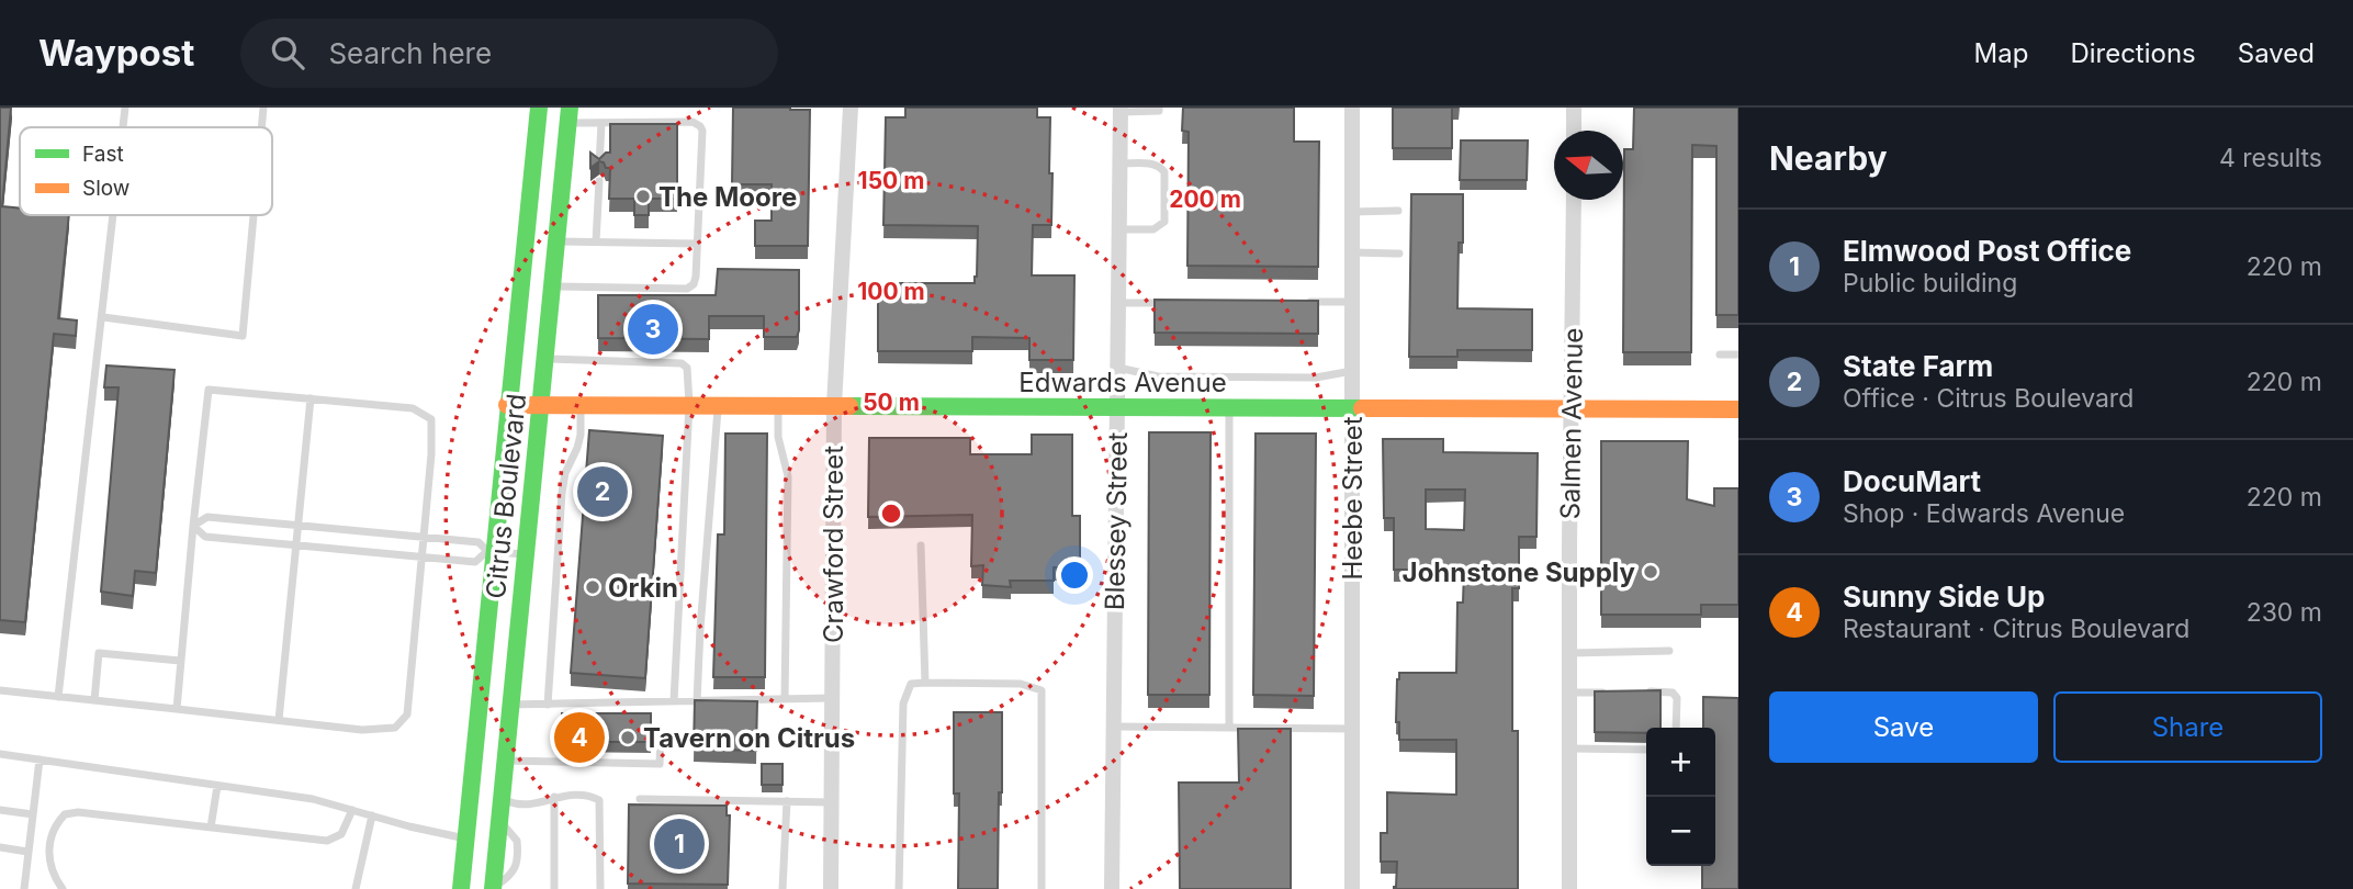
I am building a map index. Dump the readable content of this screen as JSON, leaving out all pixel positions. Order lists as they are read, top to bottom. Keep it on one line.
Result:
{"streets":{"street":["Edwards Avenue","Salmen Avenue","Citrus Boulevard","Heebe Street","Blessey Street","Crawford Street"]},"crossings":[["Edwards Avenue","Salmen Avenue"],["Edwards Avenue","Citrus Boulevard"],["Edwards Avenue","Heebe Street"],["Edwards Avenue","Blessey Street"],["Edwards Avenue","Crawford Street"]],"places":["The Moore","Johnstone Supply","Orkin","Tavern on Citrus"],"legend":["Fast","Slow"],"north":"left","page":{"header":"Waypost","search":"Search here","nav":["Map","Directions","Saved"],"heading":["Nearby","4 results"],"list":[{"mark":"1","name":"Elmwood Post Office","note":"Public building","value":"220 m"},{"mark":"2","name":"State Farm","note":"Office · Citrus Boulevard","value":"220 m"},{"mark":"3","name":"DocuMart","note":"Shop · Edwards Avenue","value":"220 m"},{"mark":"4","name":"Sunny Side Up","note":"Restaurant · Citrus Boulevard","value":"230 m"}],"pins":["3","2","4","1"],"buttons":["Save","Share"],"map_buttons":["+","−"]},"rings":["150 m","200 m","100 m","50 m"]}
